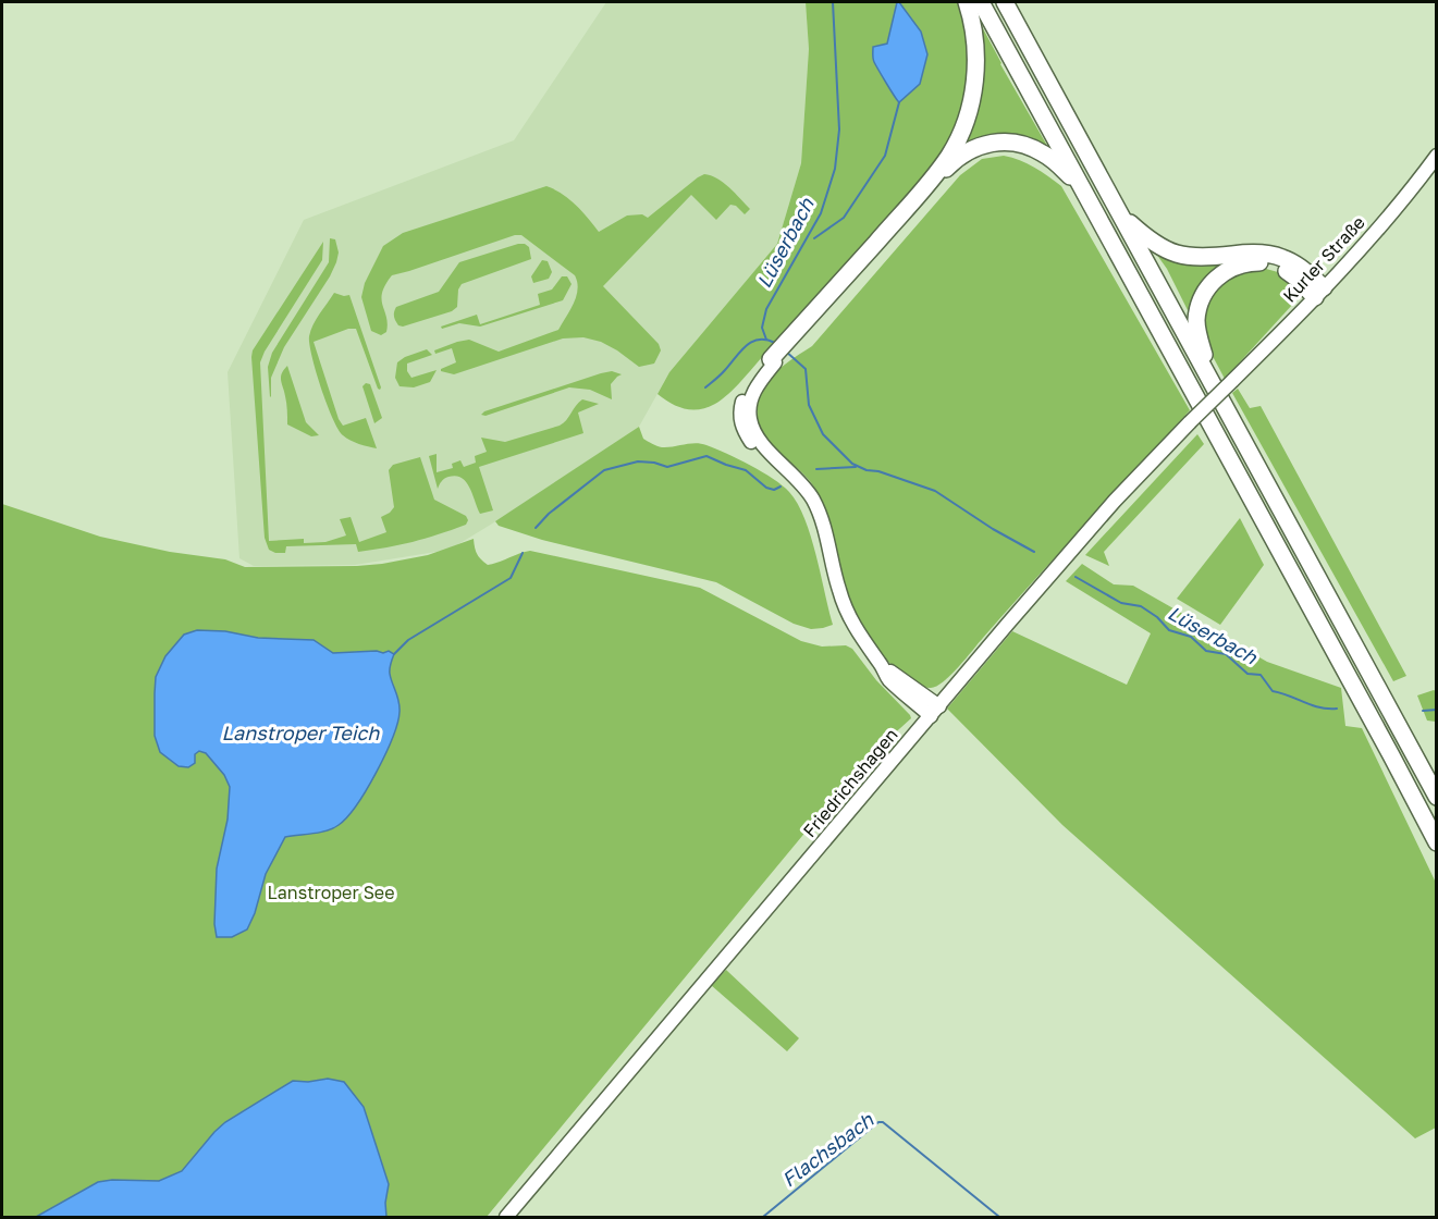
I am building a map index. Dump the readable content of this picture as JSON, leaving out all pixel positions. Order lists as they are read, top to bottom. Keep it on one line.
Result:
{"streets":{"main road":["Kurler Straße","Friedrichshagen"]},"crossings":[["Kurler Straße","Friedrichshagen"]],"water":["Lüserbach","Lanstroper Teich","Flachsbach"],"parks":["Lanstroper See"]}
